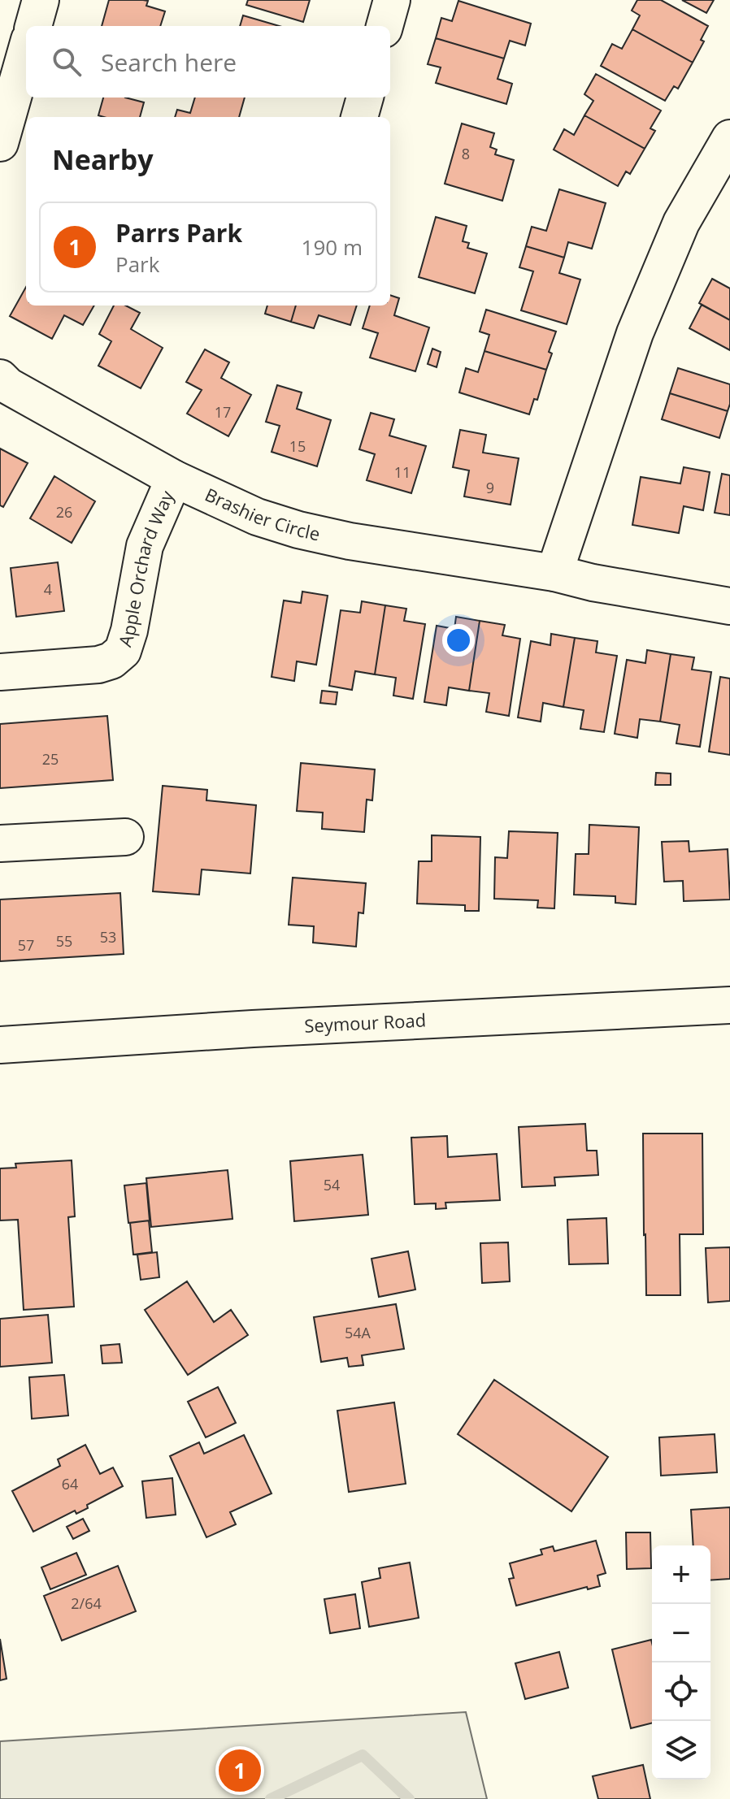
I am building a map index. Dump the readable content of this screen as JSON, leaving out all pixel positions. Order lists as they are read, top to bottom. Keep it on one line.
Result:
{"streets":{"street":["Brashier Circle","Apple Orchard Way","Seymour Road"]},"crossings":[["Brashier Circle","Apple Orchard Way"]],"house_numbers":["8","17","15","11","9","26","4","25","53","55","57","54","54A","64","2/64"],"page":{"search":"Search here","heading":"Nearby","list":[{"mark":"1","name":"Parrs Park","note":"Park","value":"190 m"}],"map_buttons":["+","−"],"pins":"1"}}
